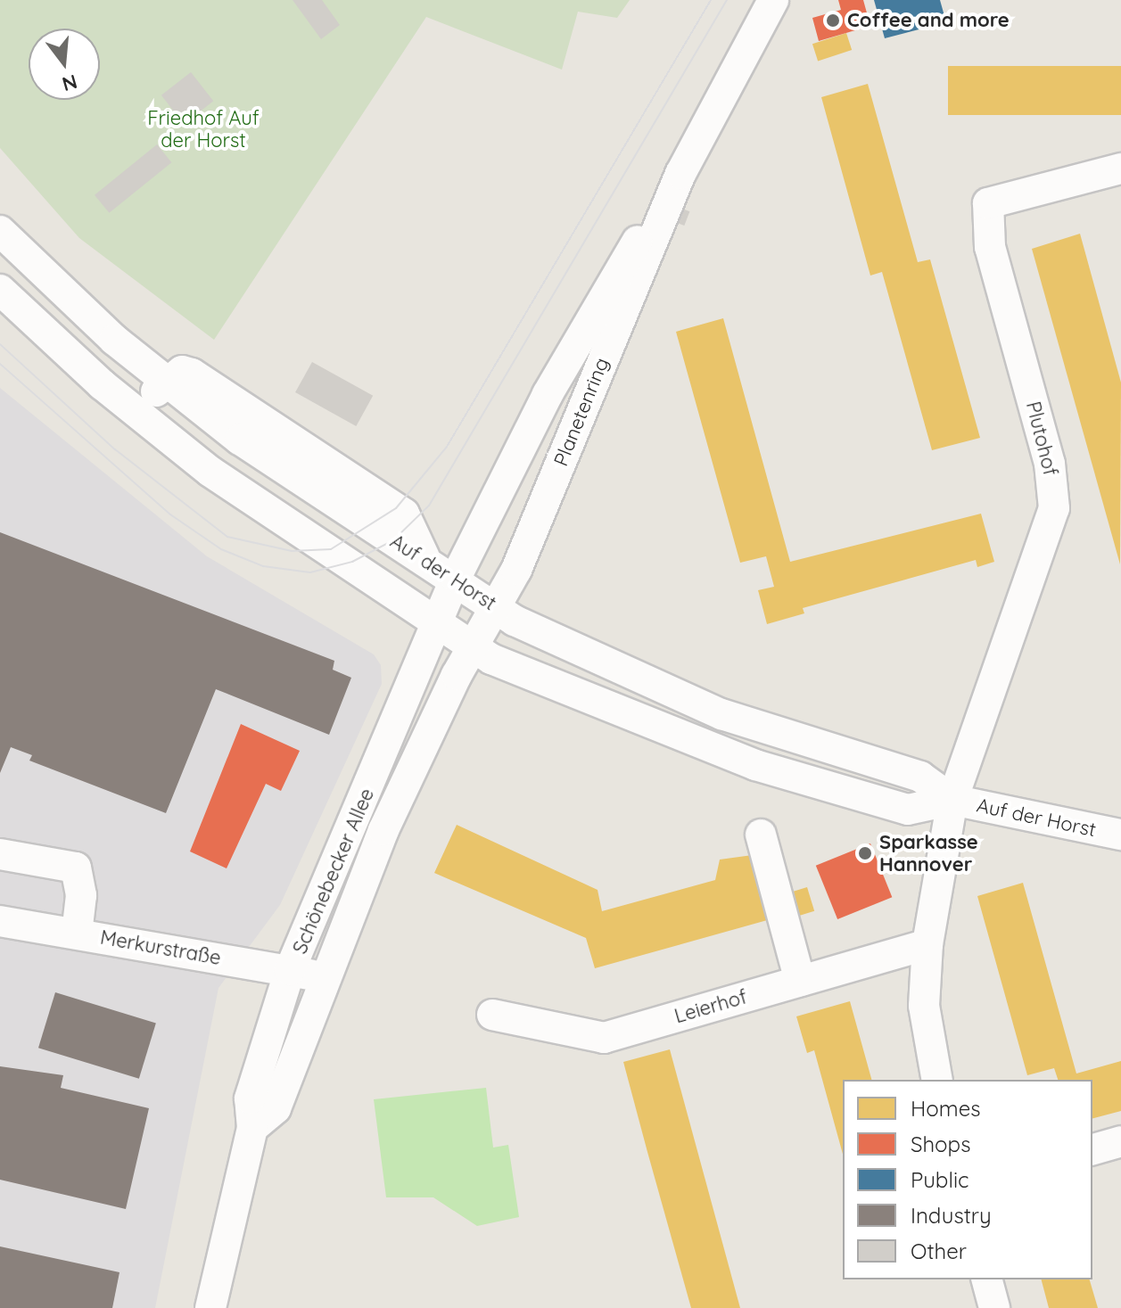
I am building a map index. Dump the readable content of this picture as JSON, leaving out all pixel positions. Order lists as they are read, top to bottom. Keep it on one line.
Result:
{"streets":{"street":["Planetenring","Plutohof","Auf der Horst","Schönebecker Allee","Merkurstraße","Leierhof"]},"crossings":[["Planetenring","Auf der Horst"],["Planetenring","Schönebecker Allee"],["Plutohof","Auf der Horst"],["Auf der Horst","Schönebecker Allee"],["Schönebecker Allee","Merkurstraße"]],"parks":["Friedhof Auf der Horst"],"places":["Coffee and more","Sparkasse Hannover"],"legend":["Homes","Shops","Public","Industry","Other"],"north":"bottom"}
